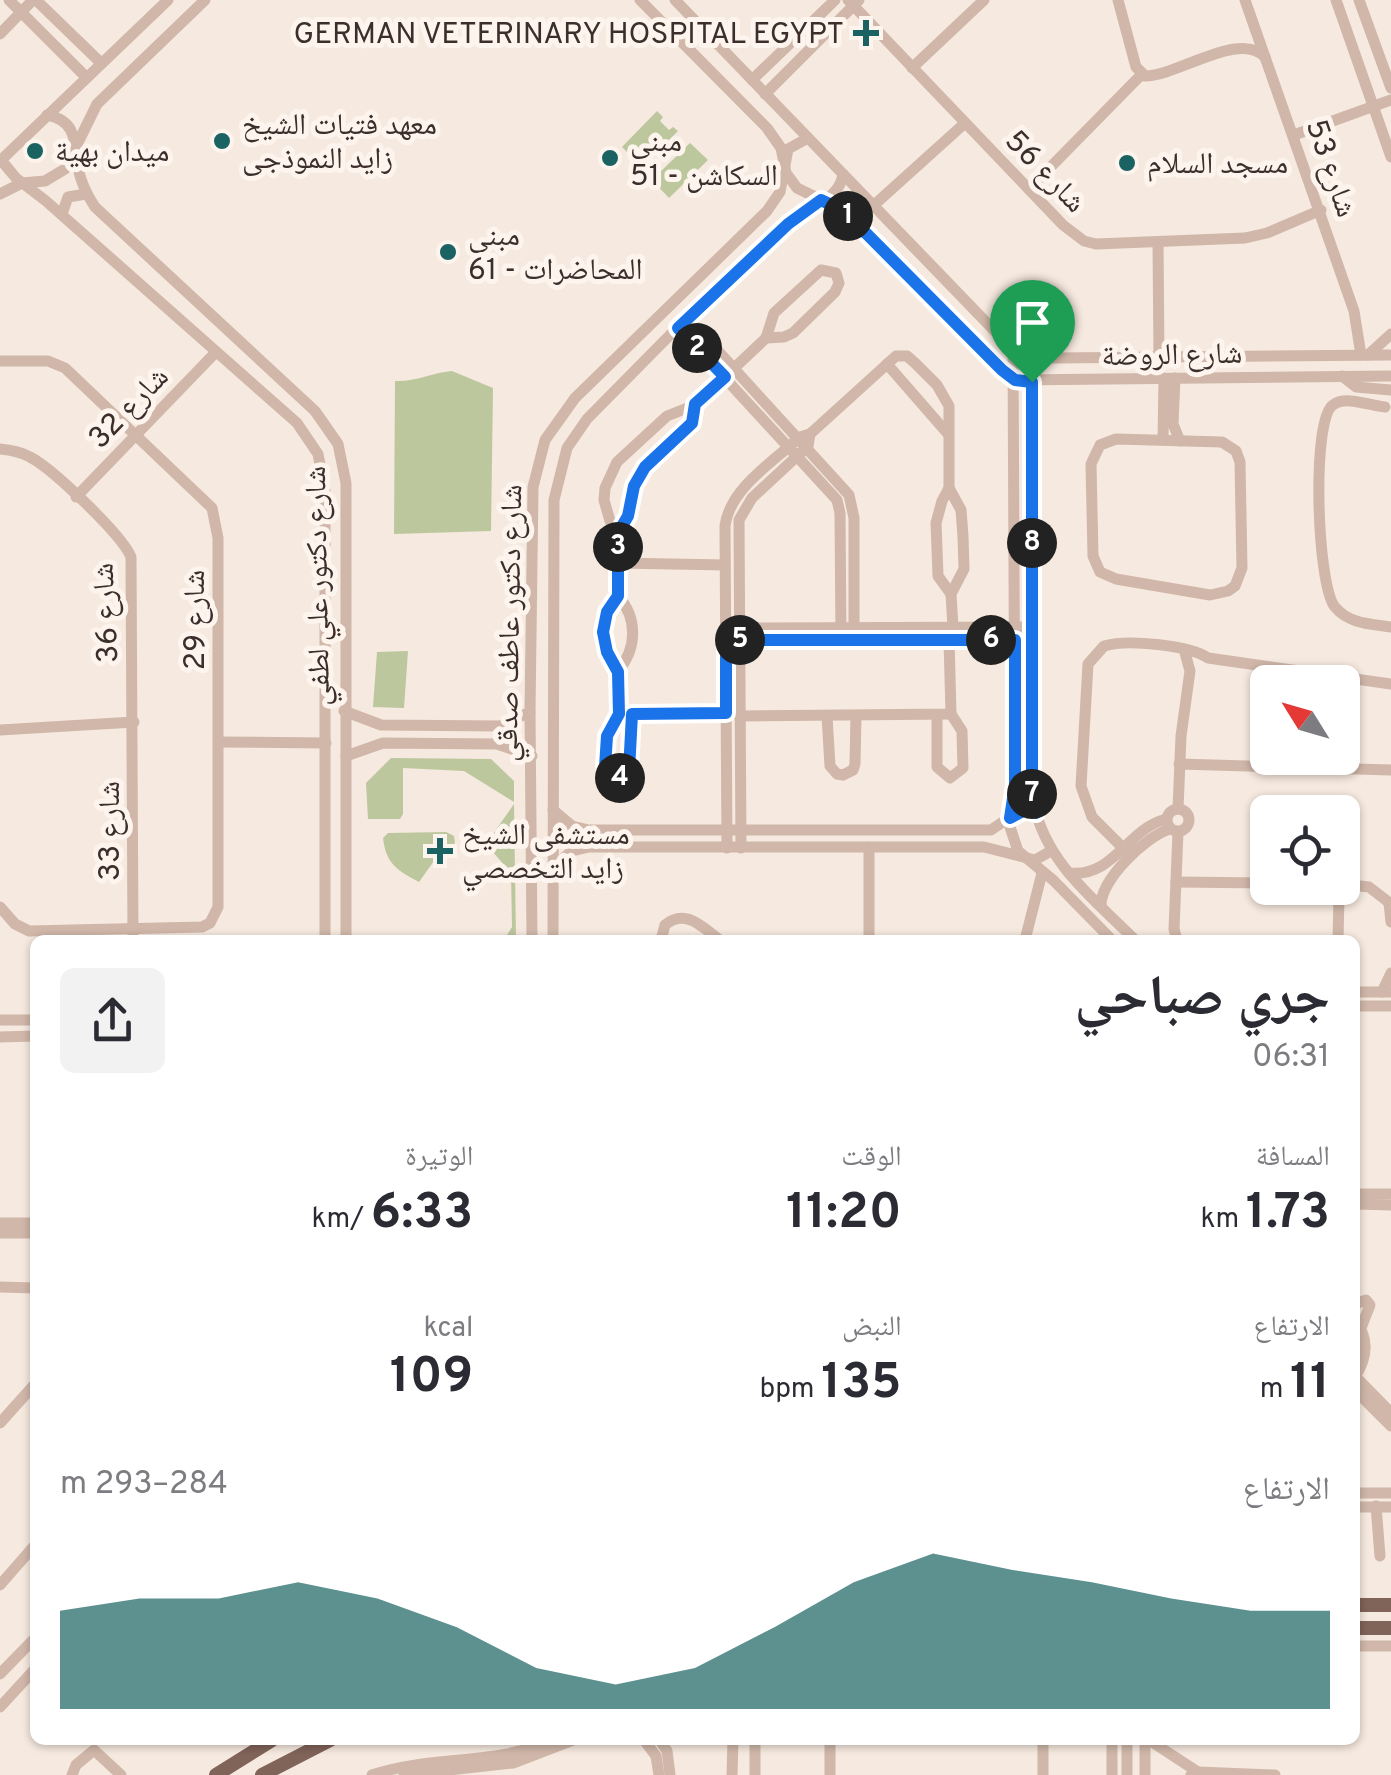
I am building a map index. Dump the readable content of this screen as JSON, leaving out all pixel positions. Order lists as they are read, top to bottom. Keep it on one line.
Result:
{"streets":{"street":["شارع 53","شارع 56","شارع الروضة","شارع 32","شارع دكتور علي لطفي","شارع 36","شارع 29","شارع دكتور عاطف صدقي","شارع 33"]},"crossings":[["شارع 53","شارع 56"],["شارع 53","شارع الروضة"],["شارع الروضة","شارع دكتور عاطف صدقي"],["شارع 32","شارع دكتور علي لطفي"],["شارع 32","شارع 36"],["شارع 32","شارع 29"],["شارع 36","شارع 33"],["شارع 29","شارع 33"]],"places":{"health":["GERMAN VETERINARY HOSPITAL EGYPT","مستشفى الشيخ زايد التخصصي"],"other":["معهد فتيات الشيخ زايد النموذجى","ميدان بهية","مبنى السكاشن - 51","مسجد السلام","مبنى المحاضرات - 61"]},"north":"top left","page":{"pins":["1","2","8","3","5","6","4","7"],"heading":["جري صباحي","06:31"],"stats":[["المسافة","1.73 km"],["الوقت","11:20"],["الوتيرة","6:33 /km"],["الارتفاع","11 m"],["النبض","135 bpm"],["kcal","109"]],"chart":["الارتفاع","284–293 m"]}}
